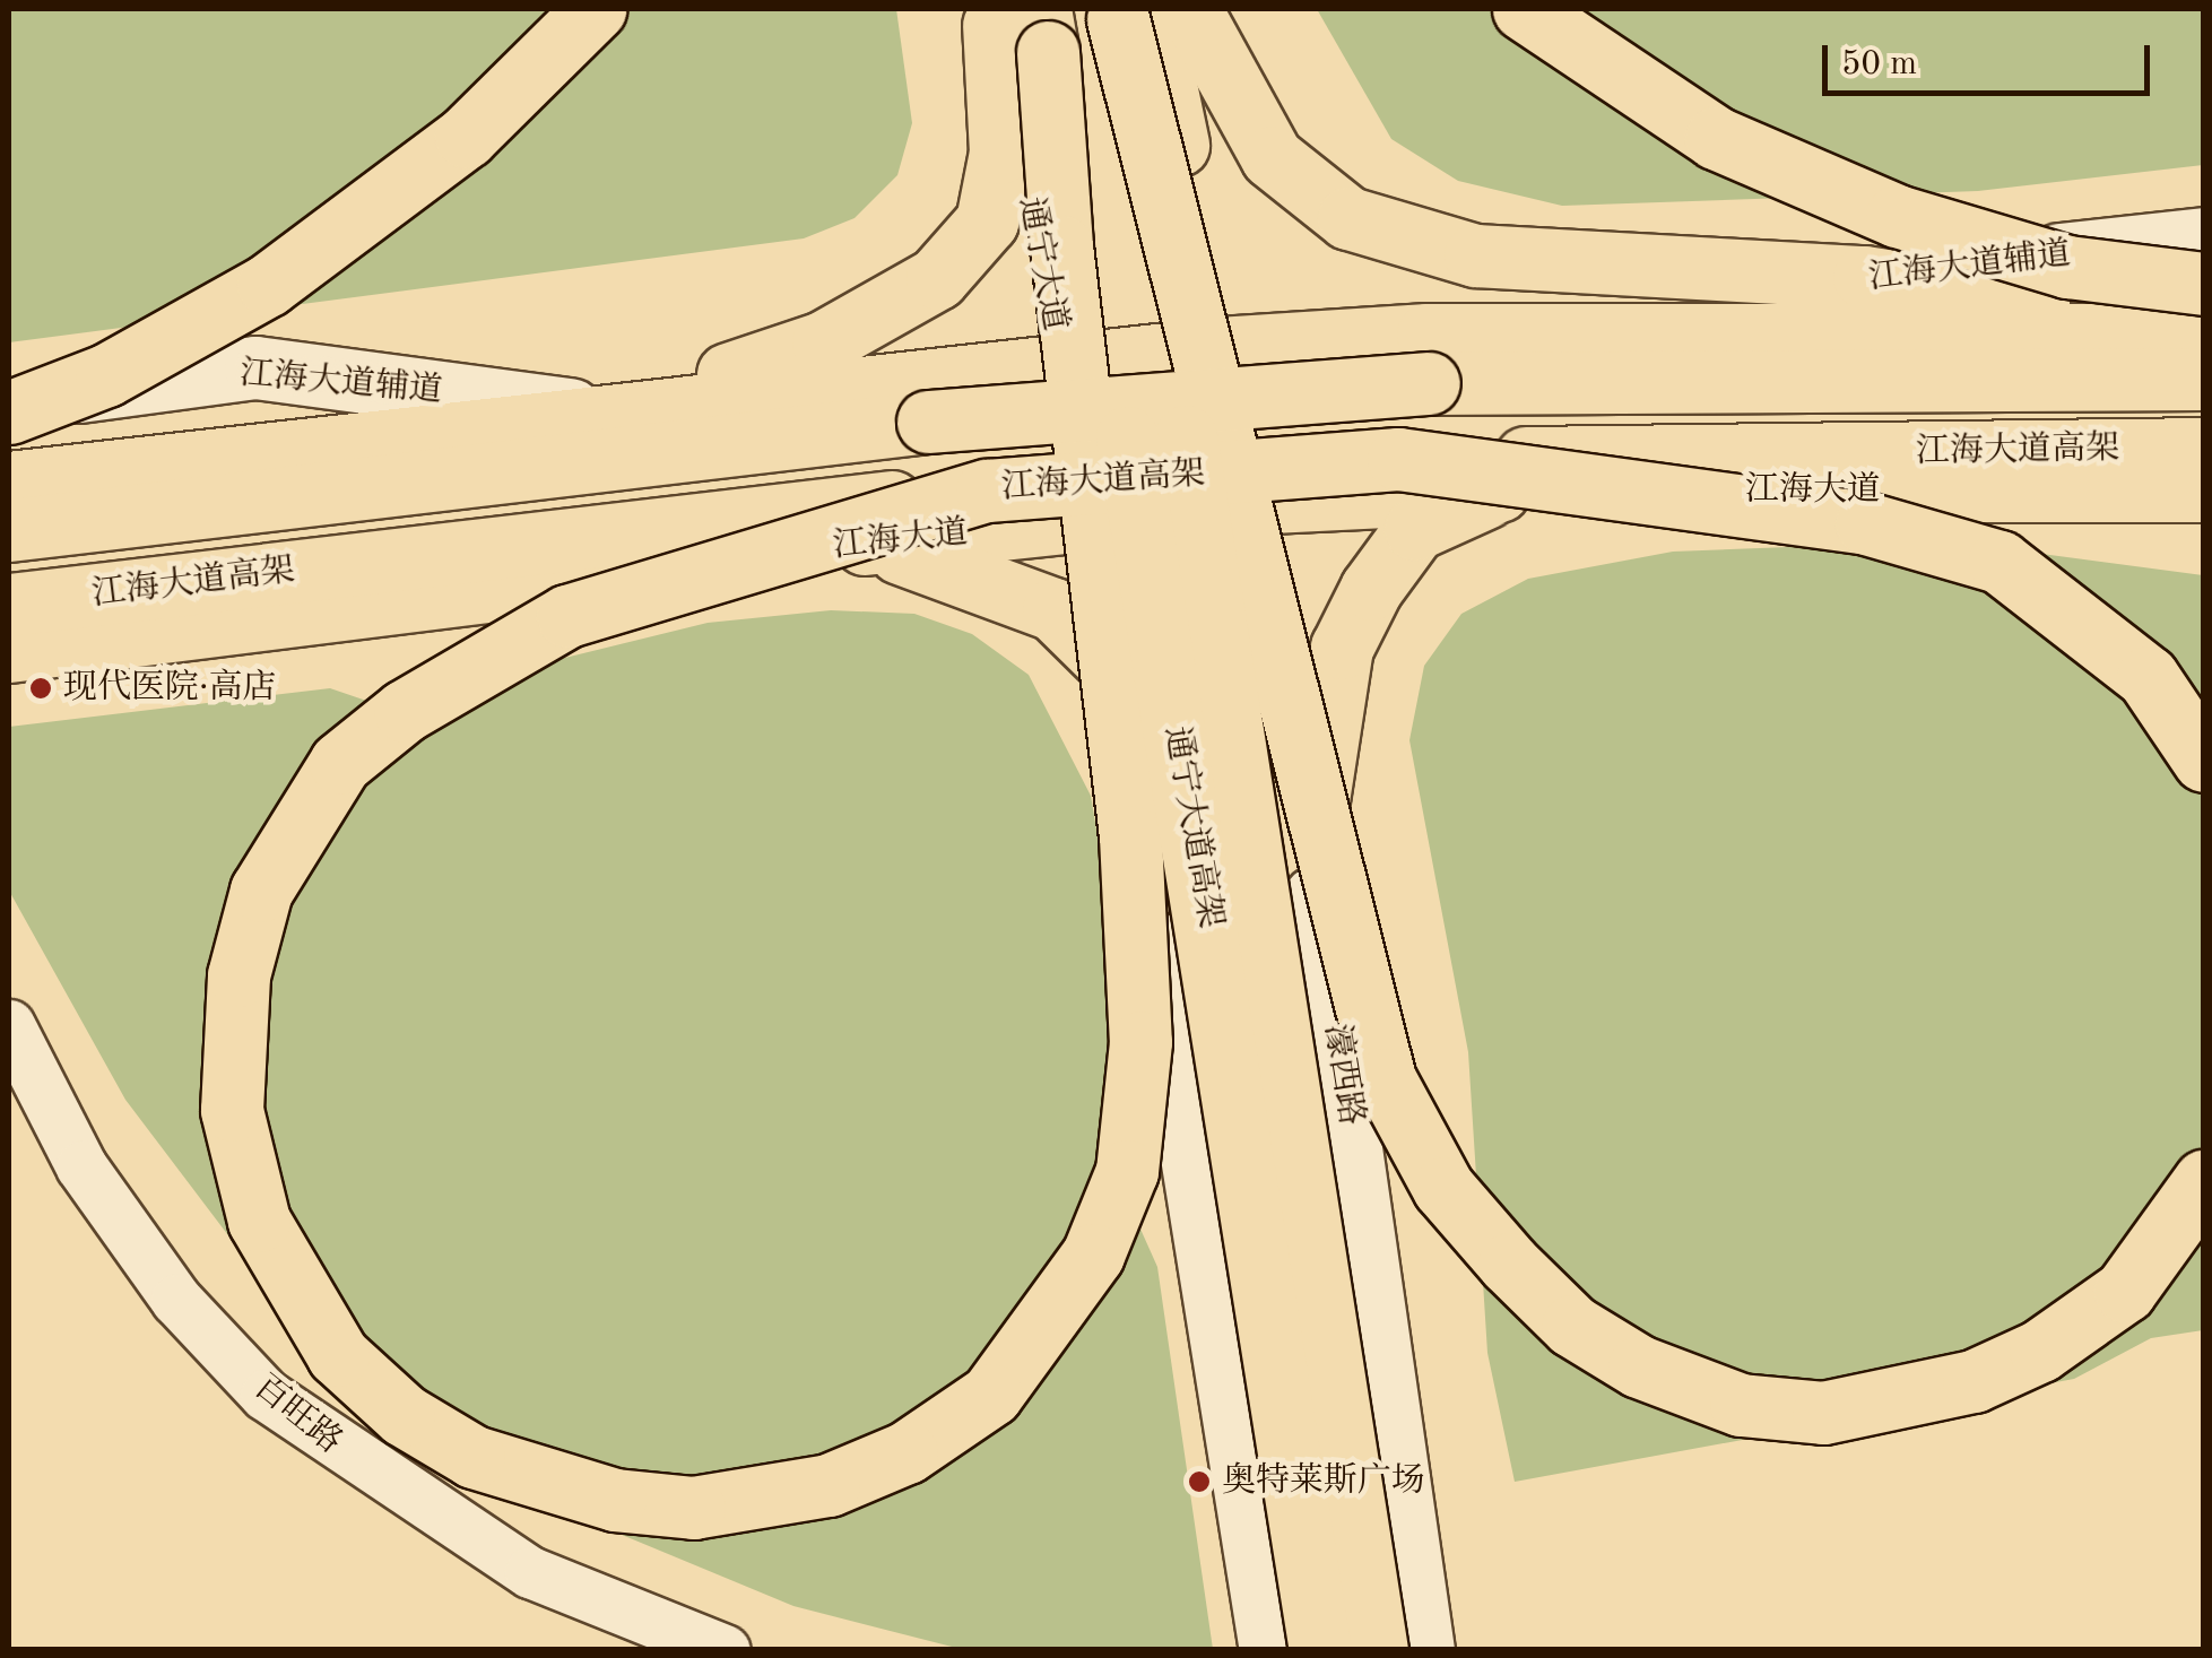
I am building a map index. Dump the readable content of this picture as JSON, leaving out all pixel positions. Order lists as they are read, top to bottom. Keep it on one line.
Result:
{"streets":{"main road":["通宁大道","江海大道辅道","江海大道高架","江海大道","通宁大道高架","濠西路"],"street":["百旺路"]},"crossings":[["通宁大道","江海大道"],["通宁大道","通宁大道高架"],["江海大道","濠西路"]],"places":["现代医院·高店","奥特莱斯广场"],"scale_bar":"50 m"}
